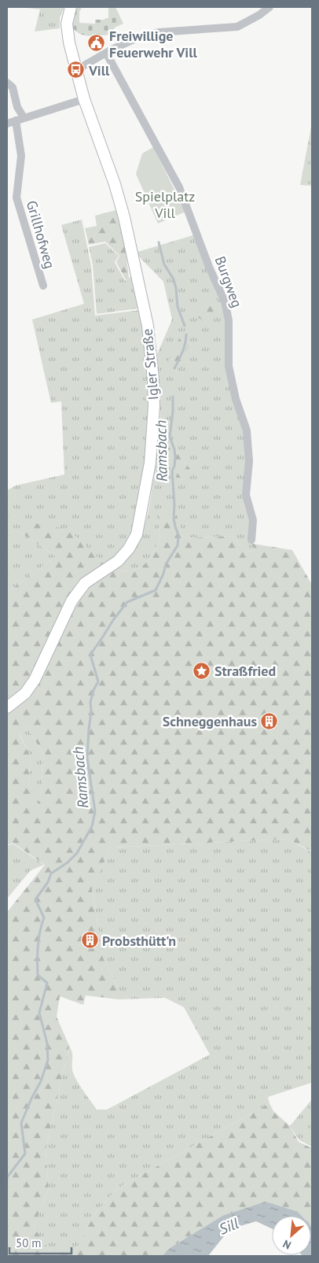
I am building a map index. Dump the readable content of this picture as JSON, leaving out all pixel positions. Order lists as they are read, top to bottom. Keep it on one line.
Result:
{"streets":{"main road":["Igler Straße"],"street":["Grillhofweg","Burgweg"]},"water":["Ramsbach","Sill"],"parks":["Spielplatz Vill"],"places":{"public building":["Freiwillige Feuerwehr Vill"],"bus stop":["Vill"],"place":["Straßfried"],"building":["Schneggenhaus","Probsthütt'n"]},"scale_bar":"50 m","north":"bottom left"}
